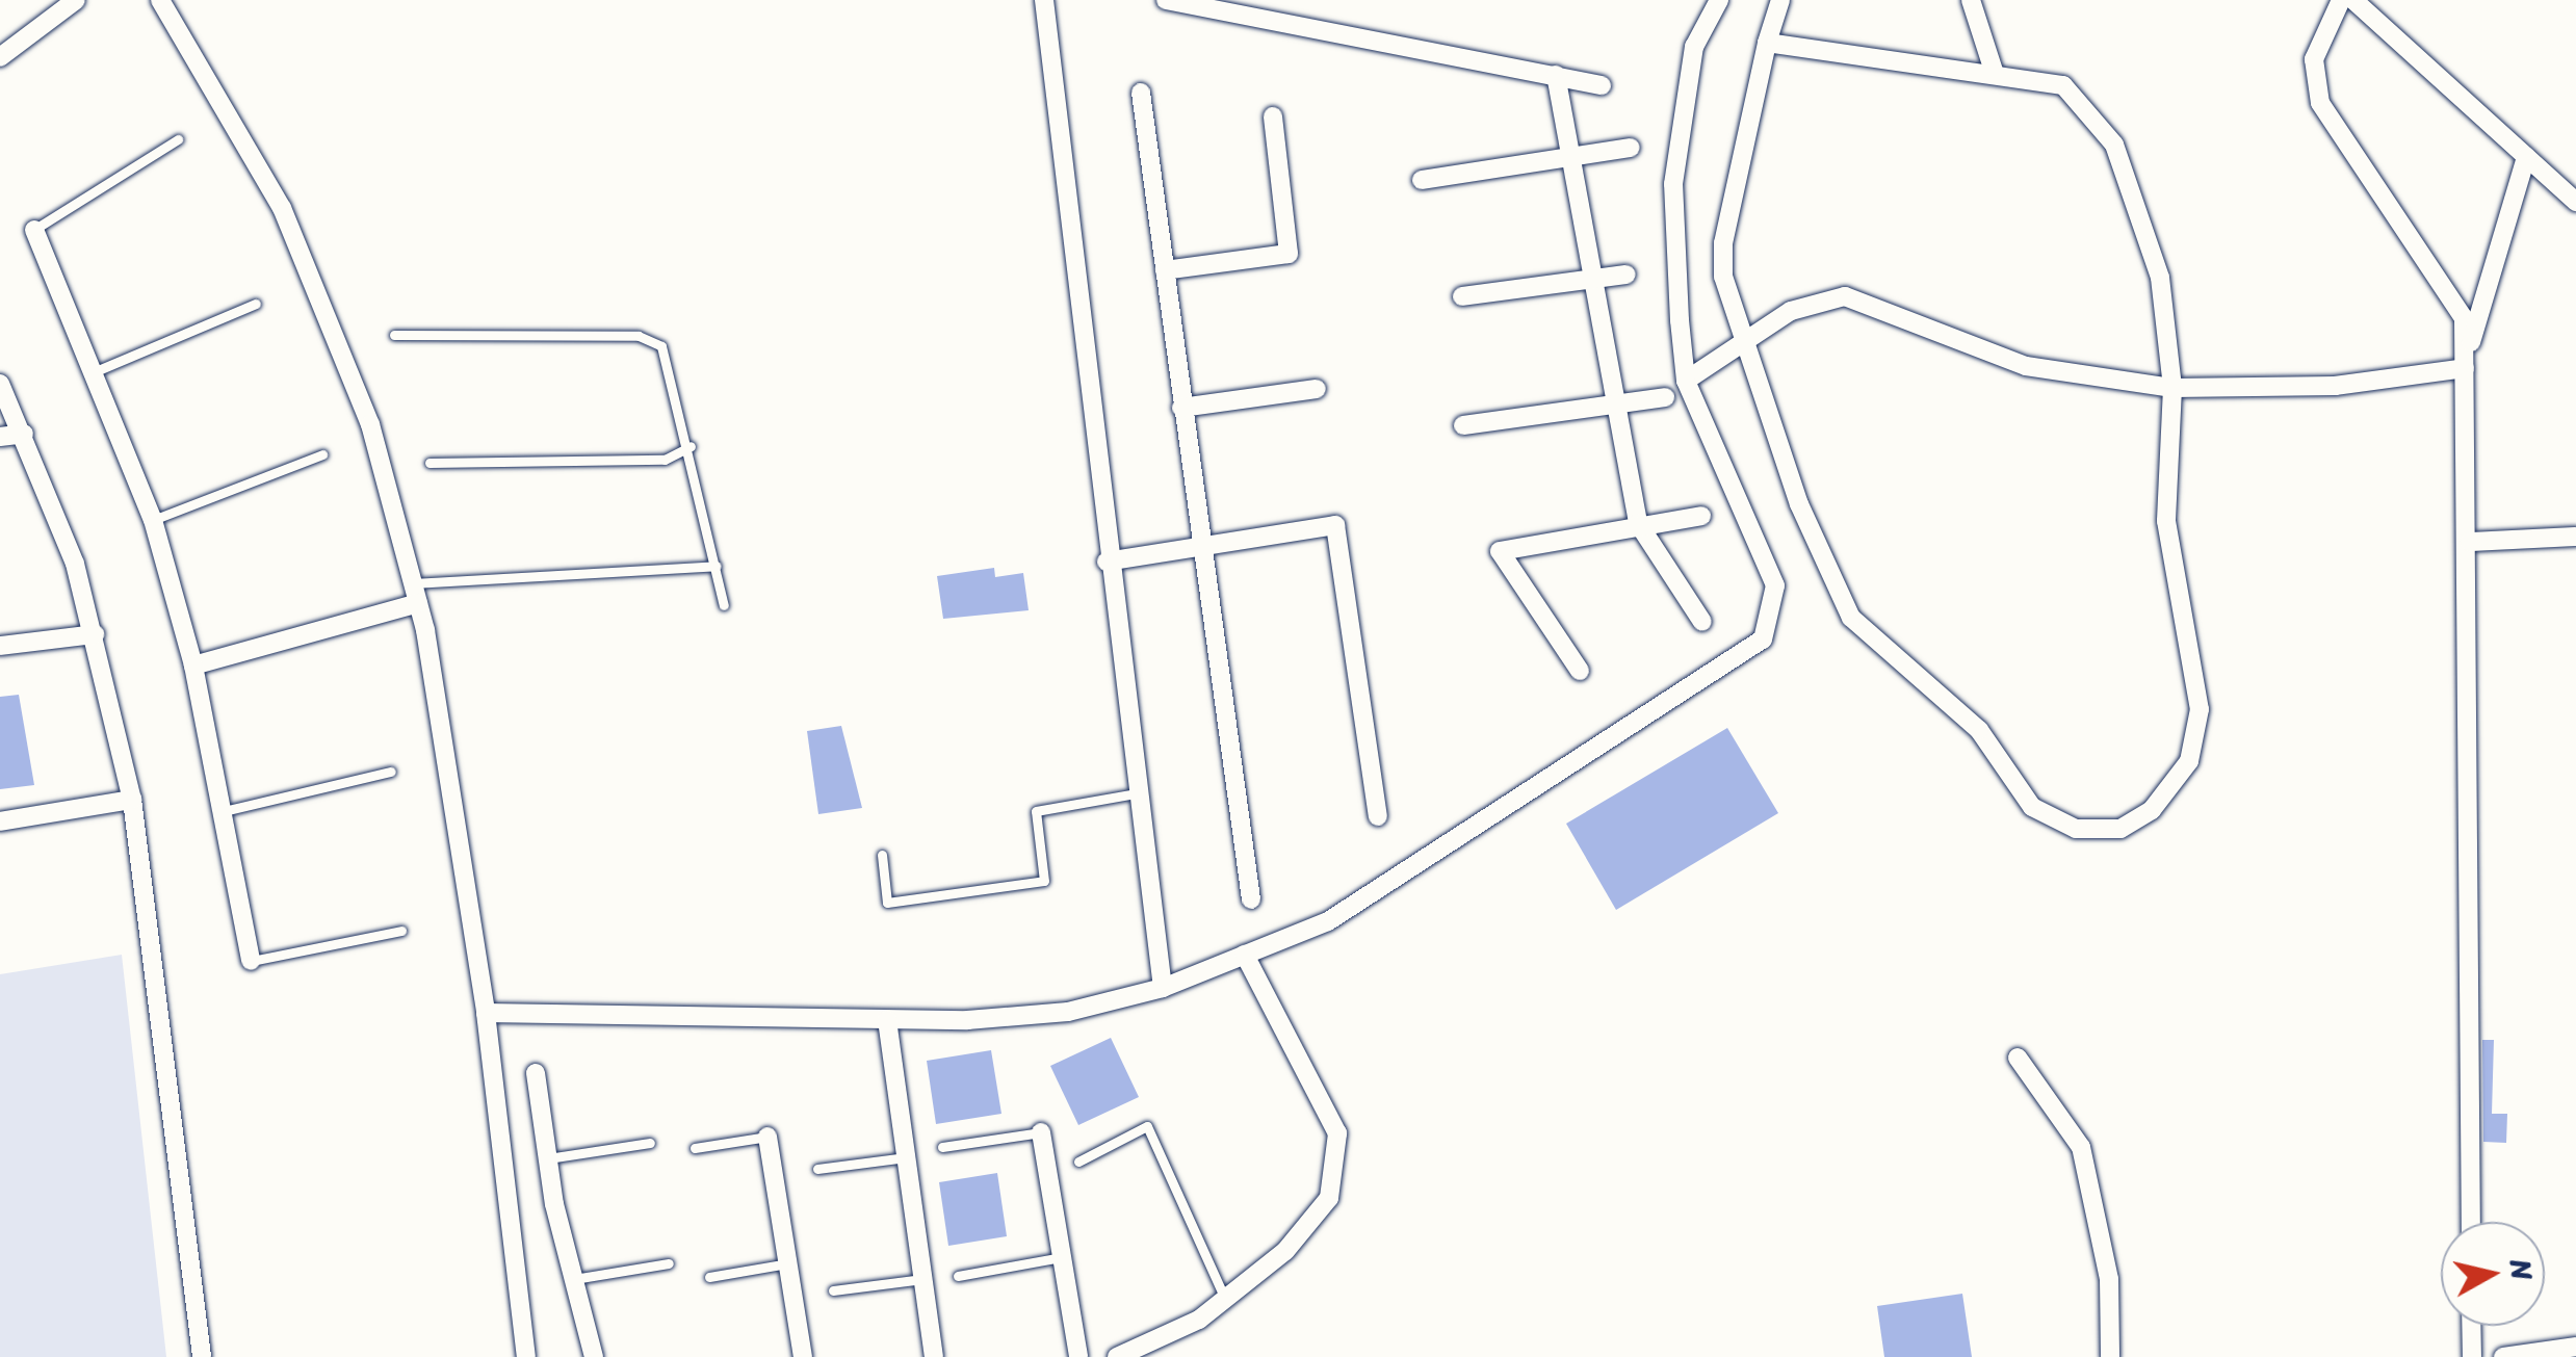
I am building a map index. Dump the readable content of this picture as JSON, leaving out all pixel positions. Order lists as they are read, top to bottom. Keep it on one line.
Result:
{"north":"right"}
